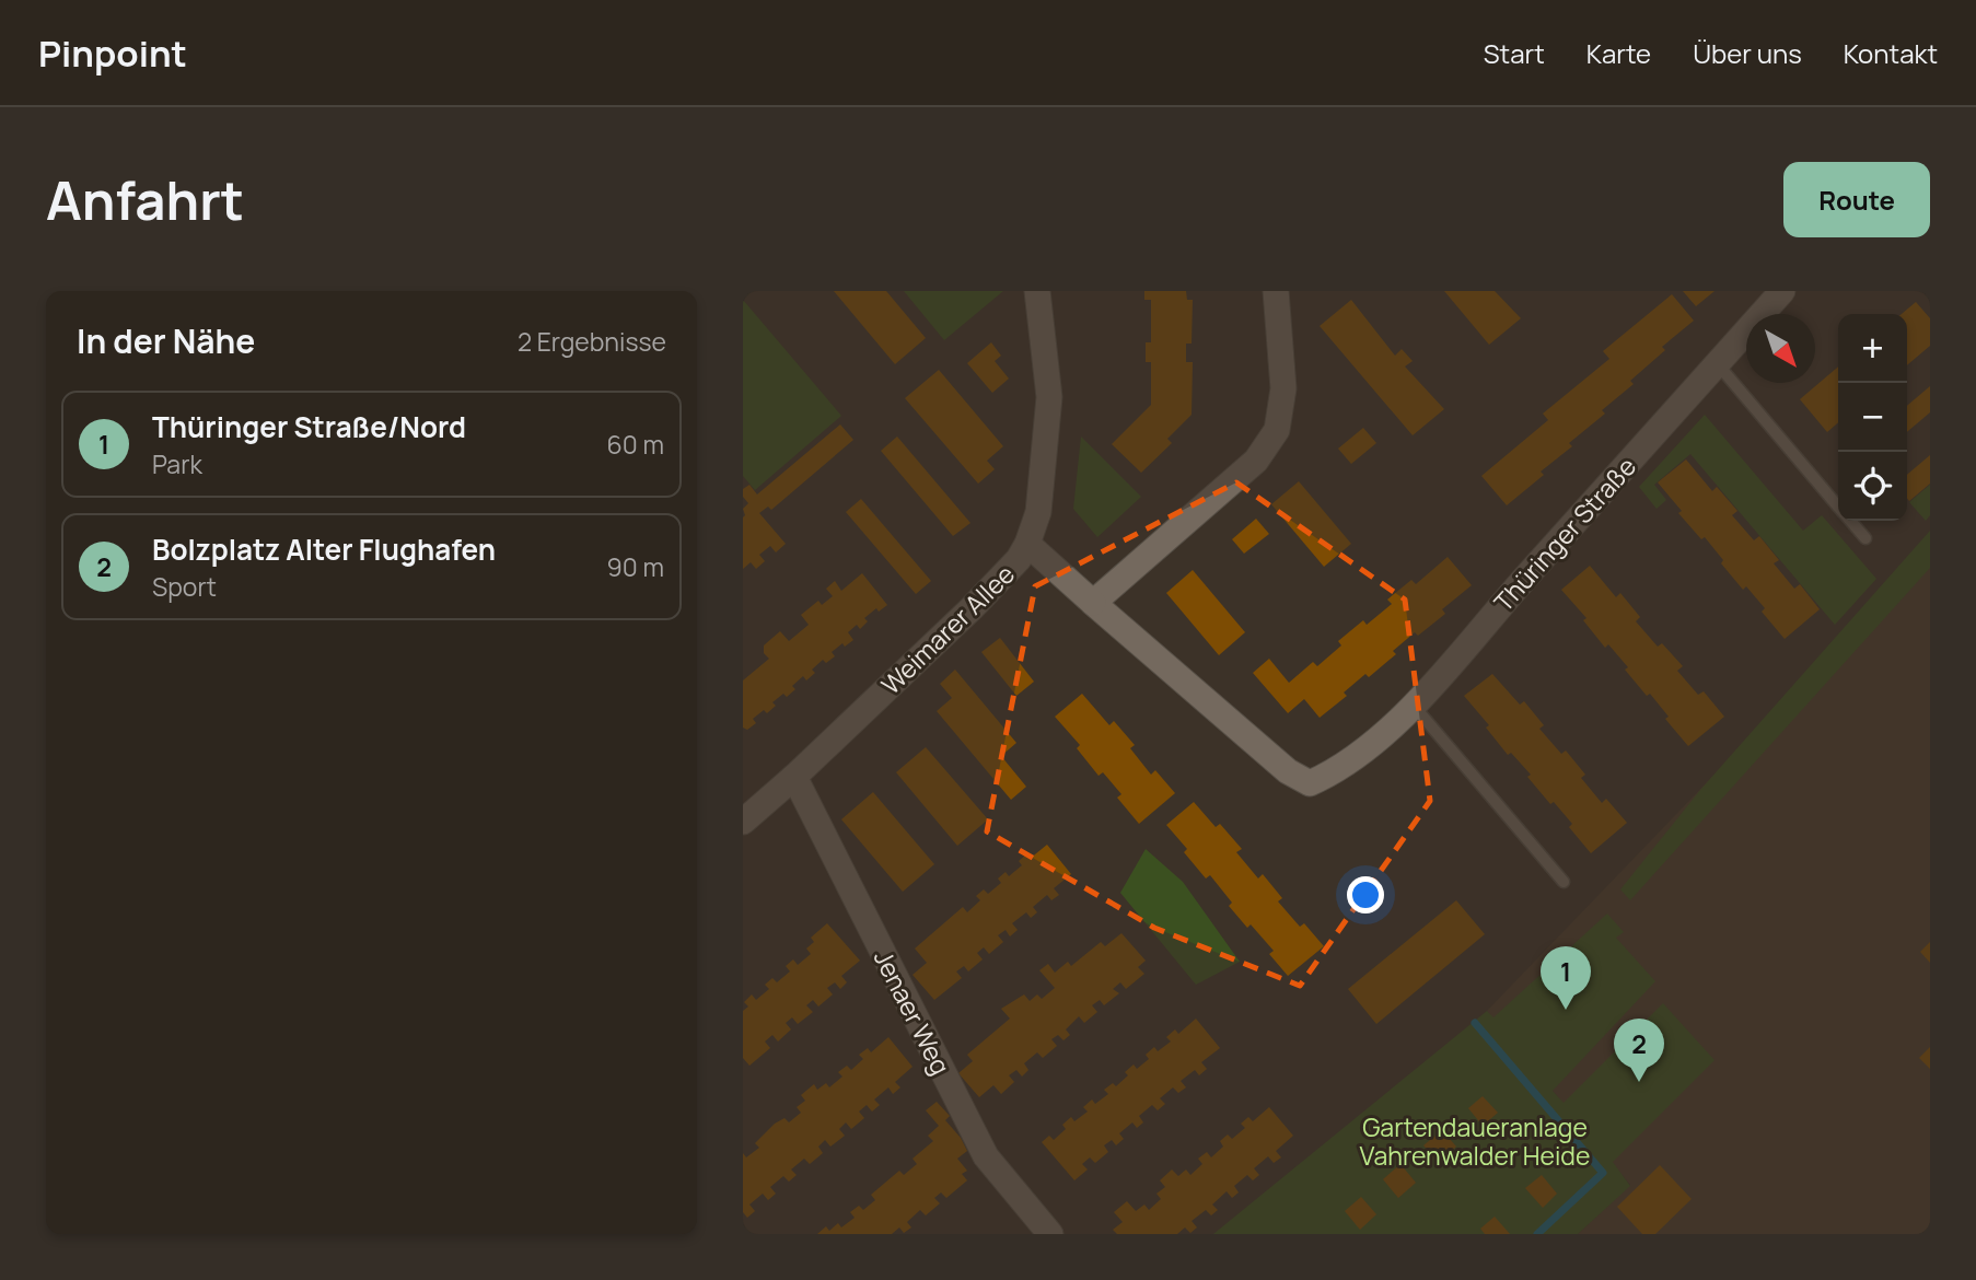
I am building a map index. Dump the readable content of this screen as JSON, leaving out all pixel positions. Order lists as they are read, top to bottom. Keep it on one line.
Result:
{"streets":{"street":["Thüringer Straße","Weimarer Allee","Jenaer Weg"]},"crossings":[["Thüringer Straße","Weimarer Allee"],["Weimarer Allee","Jenaer Weg"]],"parks":["Gartendaueranlage Vahrenwalder Heide"],"north":"bottom right","page":{"header":"Pinpoint","nav":["Start","Karte","Über uns","Kontakt"],"buttons":"Route","title":"Anfahrt","heading":["In der Nähe","2 Ergebnisse"],"map_buttons":["+","−"],"list":[{"mark":"1","name":"Thüringer Straße/Nord","note":"Park","value":"60 m"},{"mark":"2","name":"Bolzplatz Alter Flughafen","note":"Sport","value":"90 m"}],"pins":["1","2"]}}
